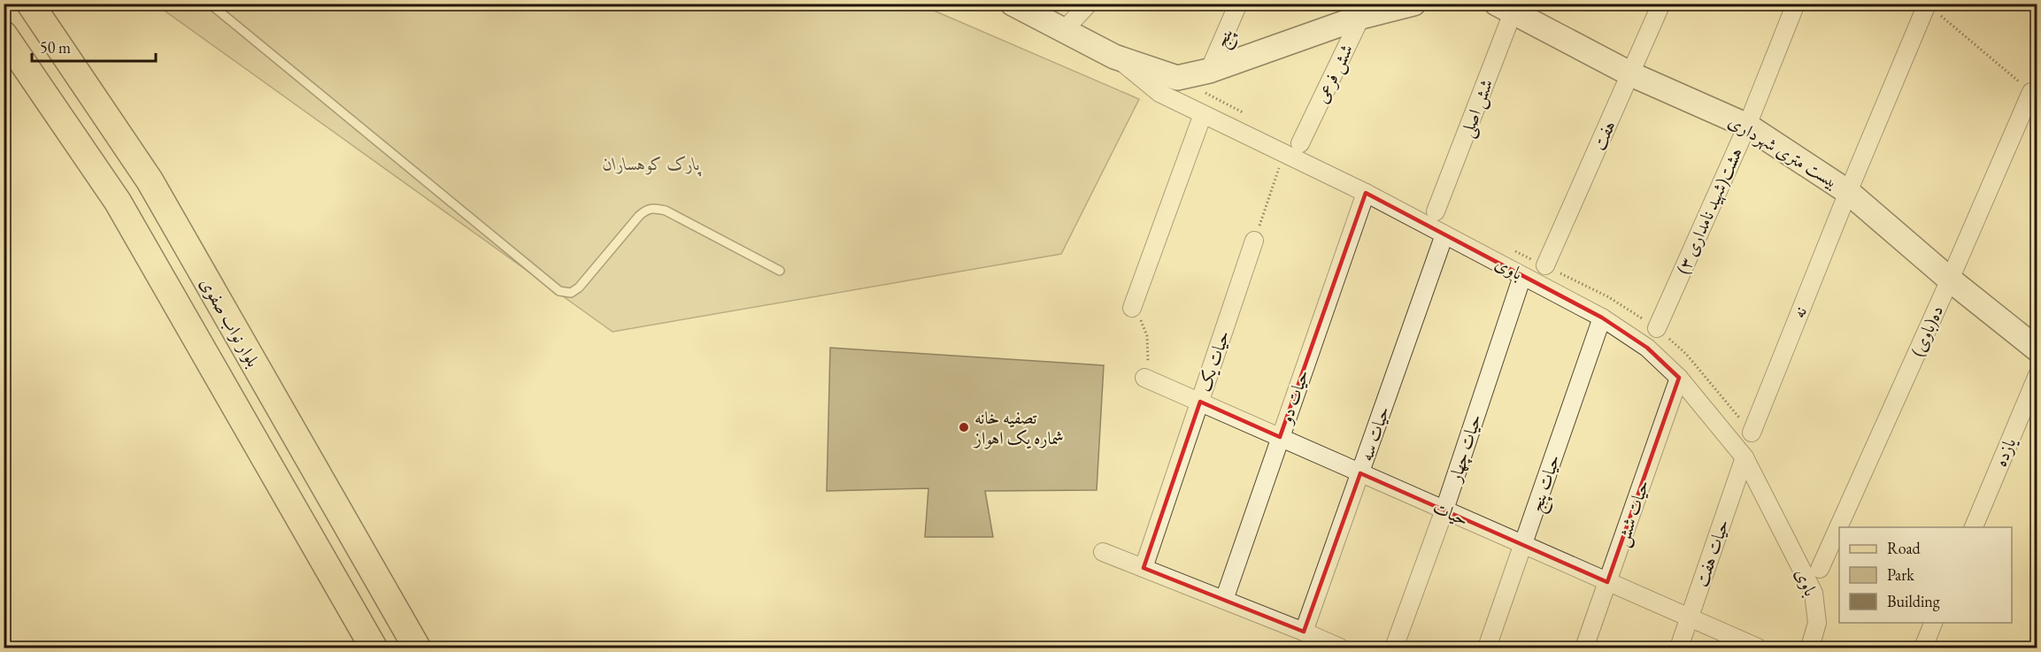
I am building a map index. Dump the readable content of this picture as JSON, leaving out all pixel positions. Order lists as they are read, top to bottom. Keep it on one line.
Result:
{"streets":{"main road":["بلوار نواب صفوی"],"street":["پنج","شش فرعی","شش اصلی","هفت","بیست متری شهرداری","هشت(شهید نامداری ۳)","باوی","نه","ده(باوی)","حیات یک","حیات دو","حیات سه","حیات چهار","یازده","حیات پنج","حیات","حیات شش","حیات هفت"]},"crossings":[["شش اصلی","بیست متری شهرداری"],["هفت","بیست متری شهرداری"],["بیست متری شهرداری","هشت(شهید نامداری ۳)"],["بیست متری شهرداری","نه"],["بیست متری شهرداری","ده(باوی)"],["باوی","حیات دو"],["باوی","حیات سه"],["باوی","حیات چهار"],["باوی","حیات پنج"],["باوی","حیات شش"],["باوی","حیات هفت"],["حیات یک","حیات"],["حیات دو","حیات"],["حیات سه","حیات"],["حیات چهار","حیات"],["حیات پنج","حیات"],["حیات","حیات شش"],["حیات","حیات هفت"]],"parks":["پارک کوهساران"],"places":["تصفیه خانه شماره یک اهواز"],"legend":["Road","Park","Building"],"scale_bar":"50 m"}
